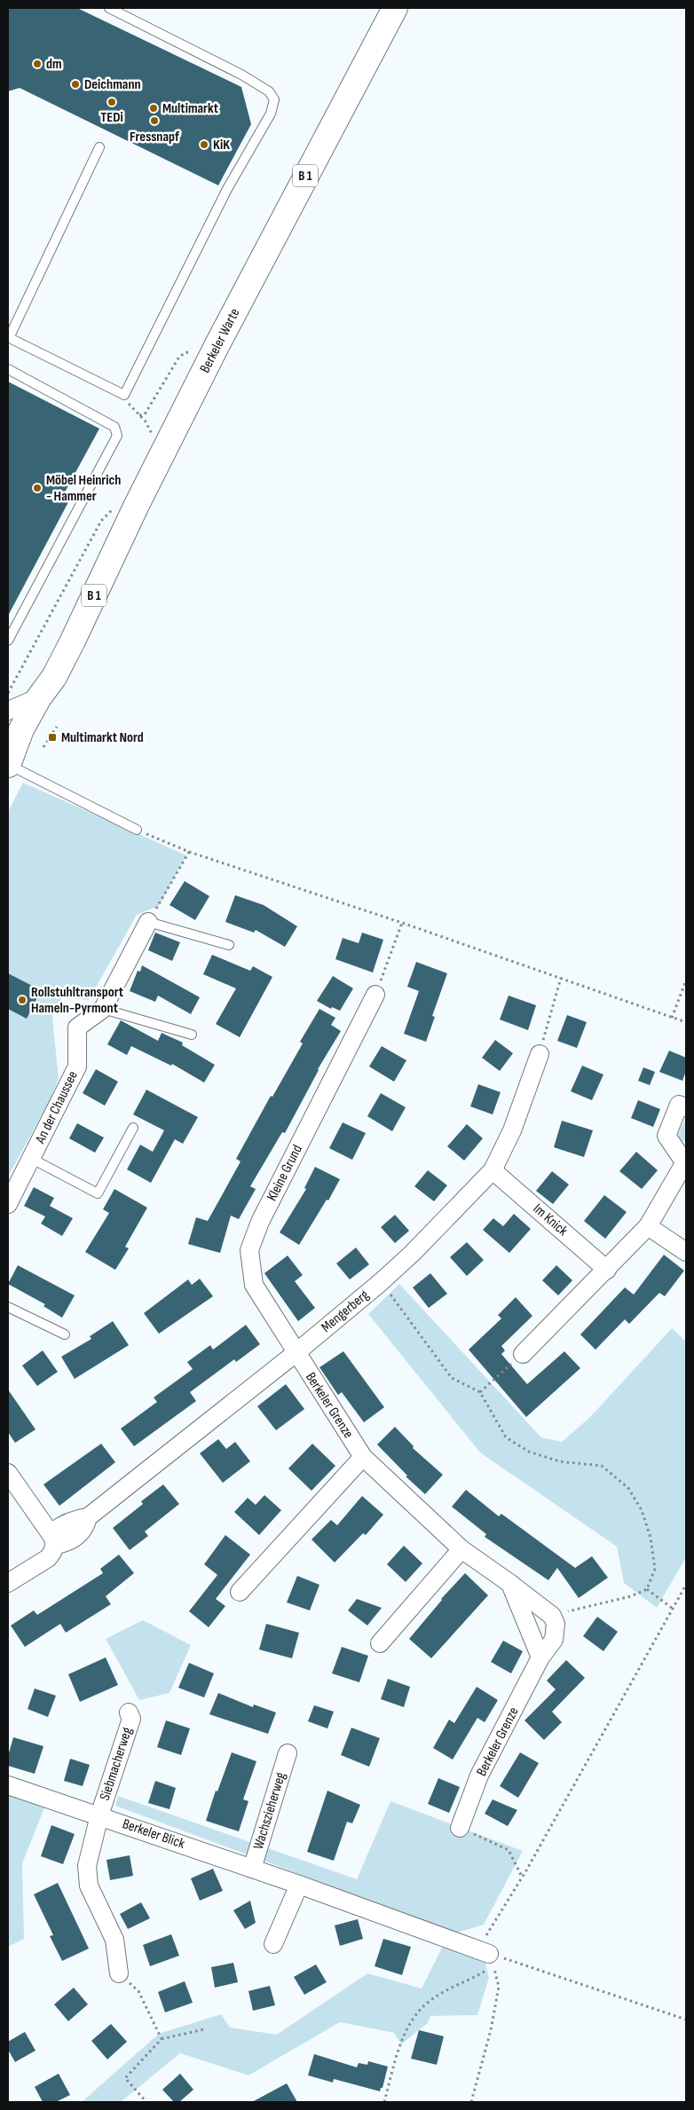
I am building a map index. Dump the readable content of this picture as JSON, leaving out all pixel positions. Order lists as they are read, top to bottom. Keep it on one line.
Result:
{"streets":{"main road":["B 1","Berkeler Warte"],"street":["An der Chaussee","Kleine Grund","Im Knick","Mengerberg","Berkeler Grenze","Siebmacherweg","Wachszieherweg","Berkeler Blick"]},"crossings":[["Kleine Grund","Mengerberg"],["Kleine Grund","Berkeler Grenze"],["Im Knick","Mengerberg"],["Mengerberg","Berkeler Grenze"],["Siebmacherweg","Berkeler Blick"],["Wachszieherweg","Berkeler Blick"]],"places":{"other":["dm","Deichmann","TEDi","Multimarkt","Fressnapf","KiK","Möbel Heinrich - Hammer","Rollstuhltransport Hameln-Pyrmont"],"transit":["Multimarkt Nord"]}}
